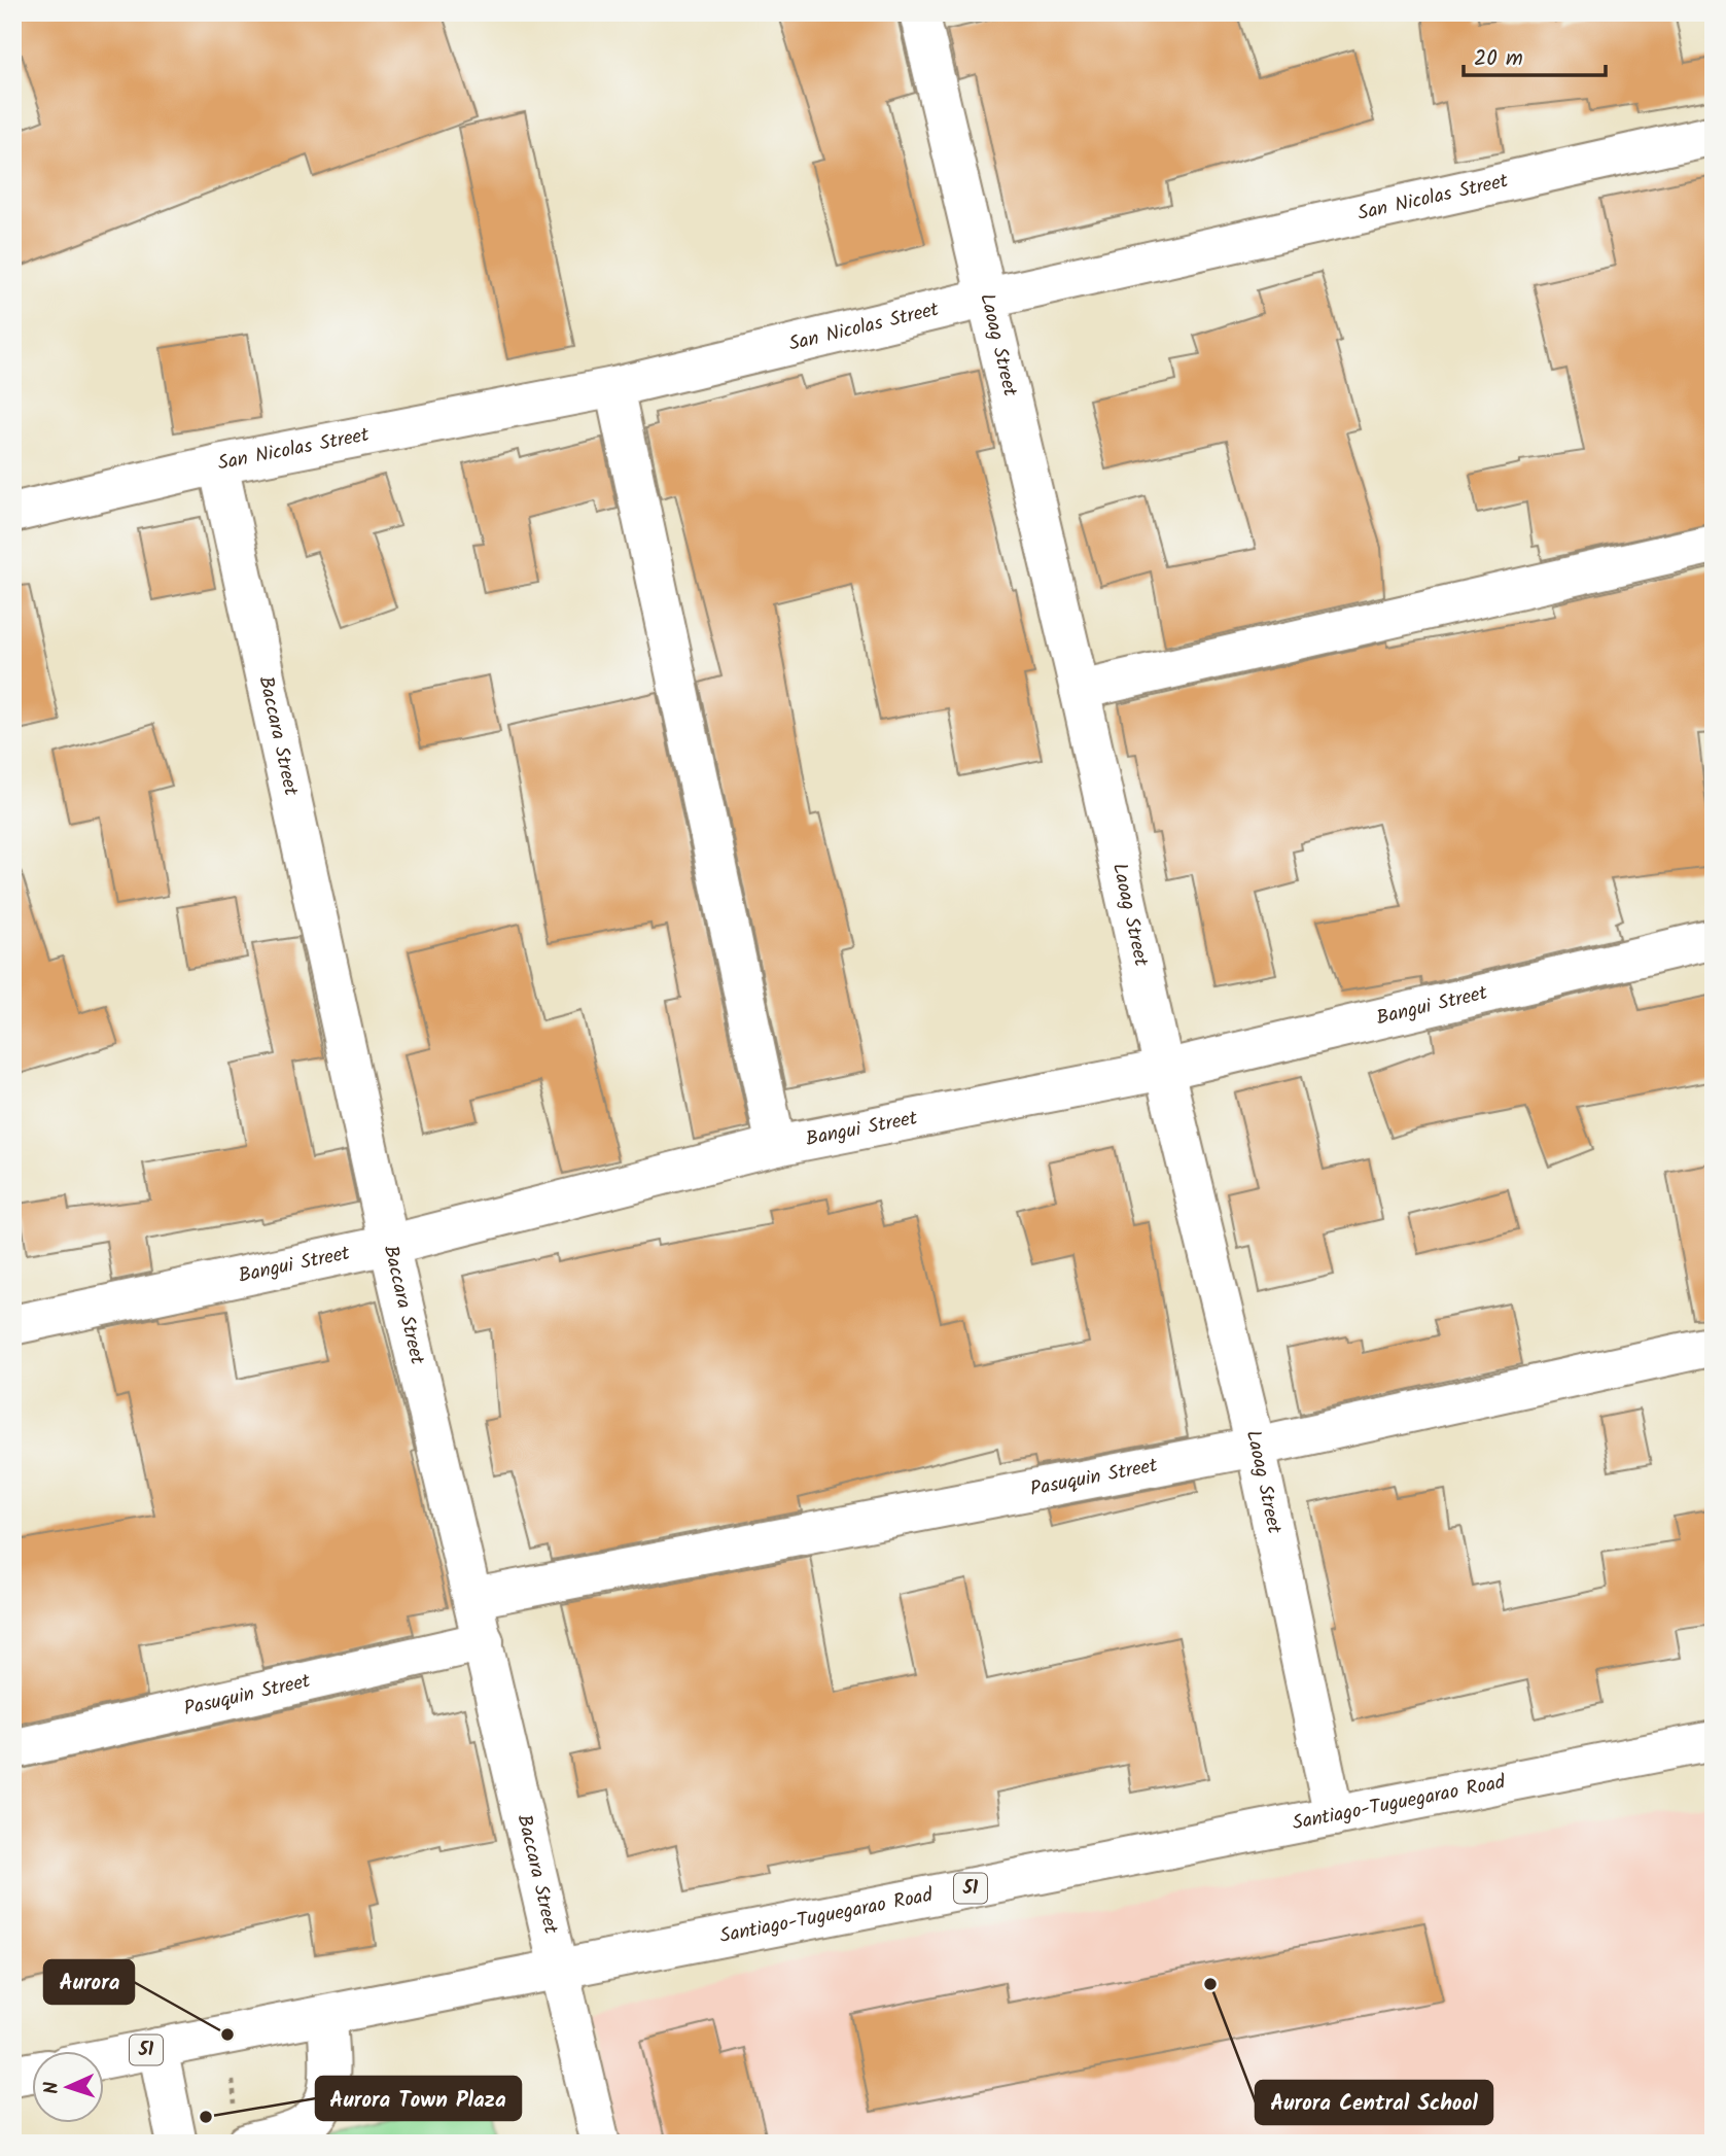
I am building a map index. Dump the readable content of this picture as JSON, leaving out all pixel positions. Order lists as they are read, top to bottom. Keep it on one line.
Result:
{"streets":{"main road":["San Nicolas Street","Laoag Street","Baccara Street","Bangui Street","Pasuquin Street","Santiago-Tuguegarao Road","51"]},"crossings":[["San Nicolas Street","Laoag Street"],["San Nicolas Street","Baccara Street"],["Laoag Street","Bangui Street"],["Laoag Street","Pasuquin Street"],["Laoag Street","Santiago-Tuguegarao Road"],["Baccara Street","Bangui Street"],["Baccara Street","Pasuquin Street"],["Baccara Street","Santiago-Tuguegarao Road"]],"places":["Aurora Central School","Aurora","Aurora Town Plaza"],"scale_bar":"20 m","north":"left"}
